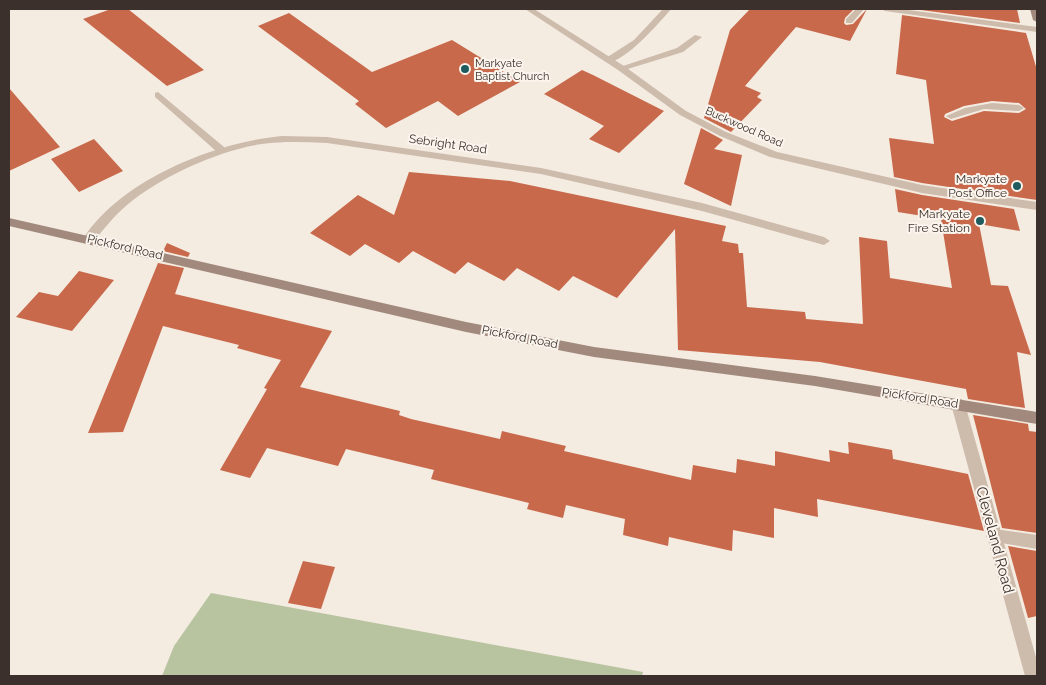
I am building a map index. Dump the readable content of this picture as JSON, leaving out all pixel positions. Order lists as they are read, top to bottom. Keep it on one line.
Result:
{"streets":{"street":["Buckwood Road","Sebright Road","Pickford Road","Cleveland Road"]},"crossings":[["Sebright Road","Pickford Road"],["Pickford Road","Cleveland Road"]],"places":["Markyate Baptist Church","Markyate Post Office","Markyate Fire Station"]}
